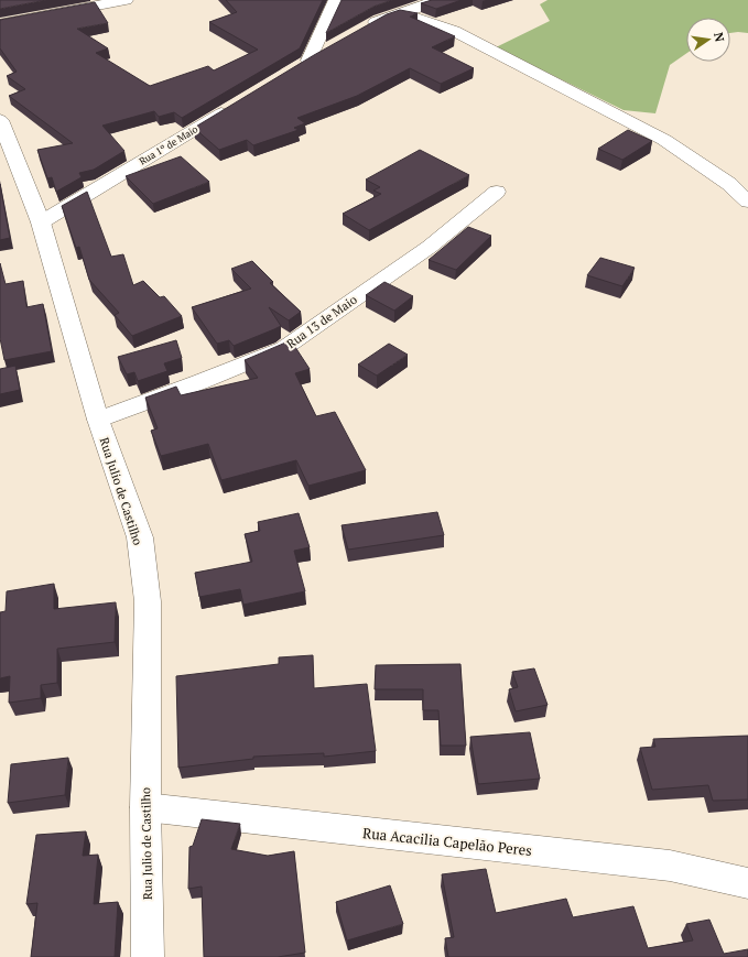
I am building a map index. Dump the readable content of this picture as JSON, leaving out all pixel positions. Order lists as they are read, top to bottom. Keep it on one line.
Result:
{"streets":{"street":["Rua 1º de Maio","Rua 13 de Maio","Rua Julio de Castilho","Rua Acacilia Capelão Peres"]},"crossings":[["Rua 1º de Maio","Rua Julio de Castilho"],["Rua 13 de Maio","Rua Julio de Castilho"],["Rua Julio de Castilho","Rua Acacilia Capelão Peres"]],"north":"right"}
